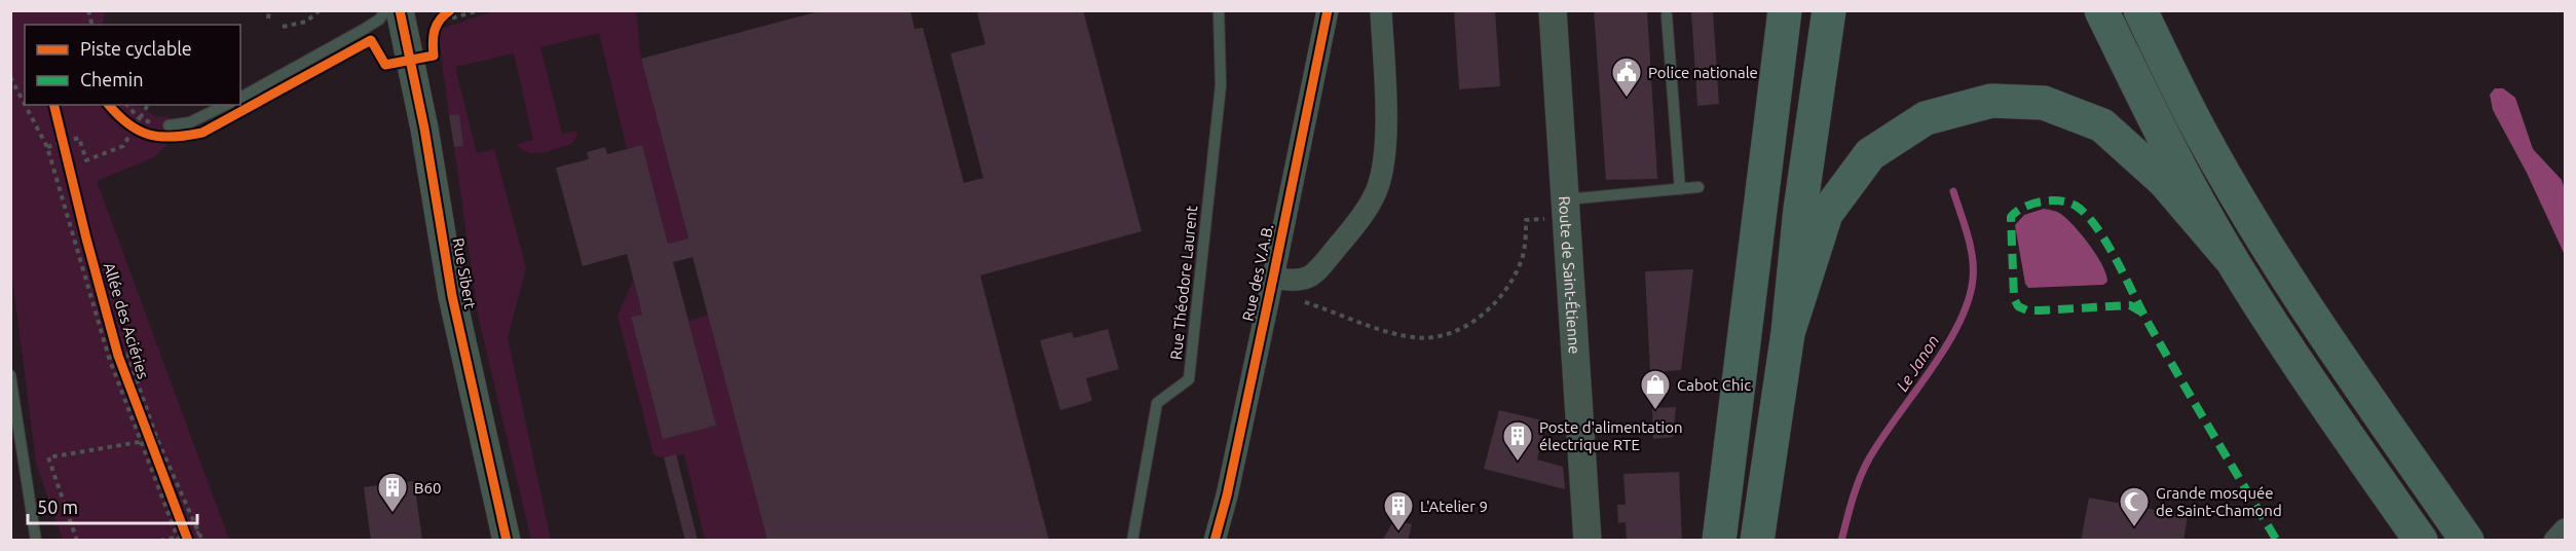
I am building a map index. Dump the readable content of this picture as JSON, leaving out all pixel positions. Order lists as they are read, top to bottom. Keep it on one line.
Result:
{"streets":{"street":["Rue des V.A.B.","Rue Sibert","Route de Saint-Étienne"],"lane":["Rue Théodore Laurent"],"cycle path":["Allée des Aciéries"]},"water":["Le Janon"],"places":{"public building":["Police nationale"],"shop":["Cabot Chic"],"building":["Poste d'alimentation électrique RTE","B60","L'Atelier 9"],"mosque":["Grande mosquée de Saint-Chamond"]},"legend":["Piste cyclable","Chemin"],"scale_bar":"50 m"}
